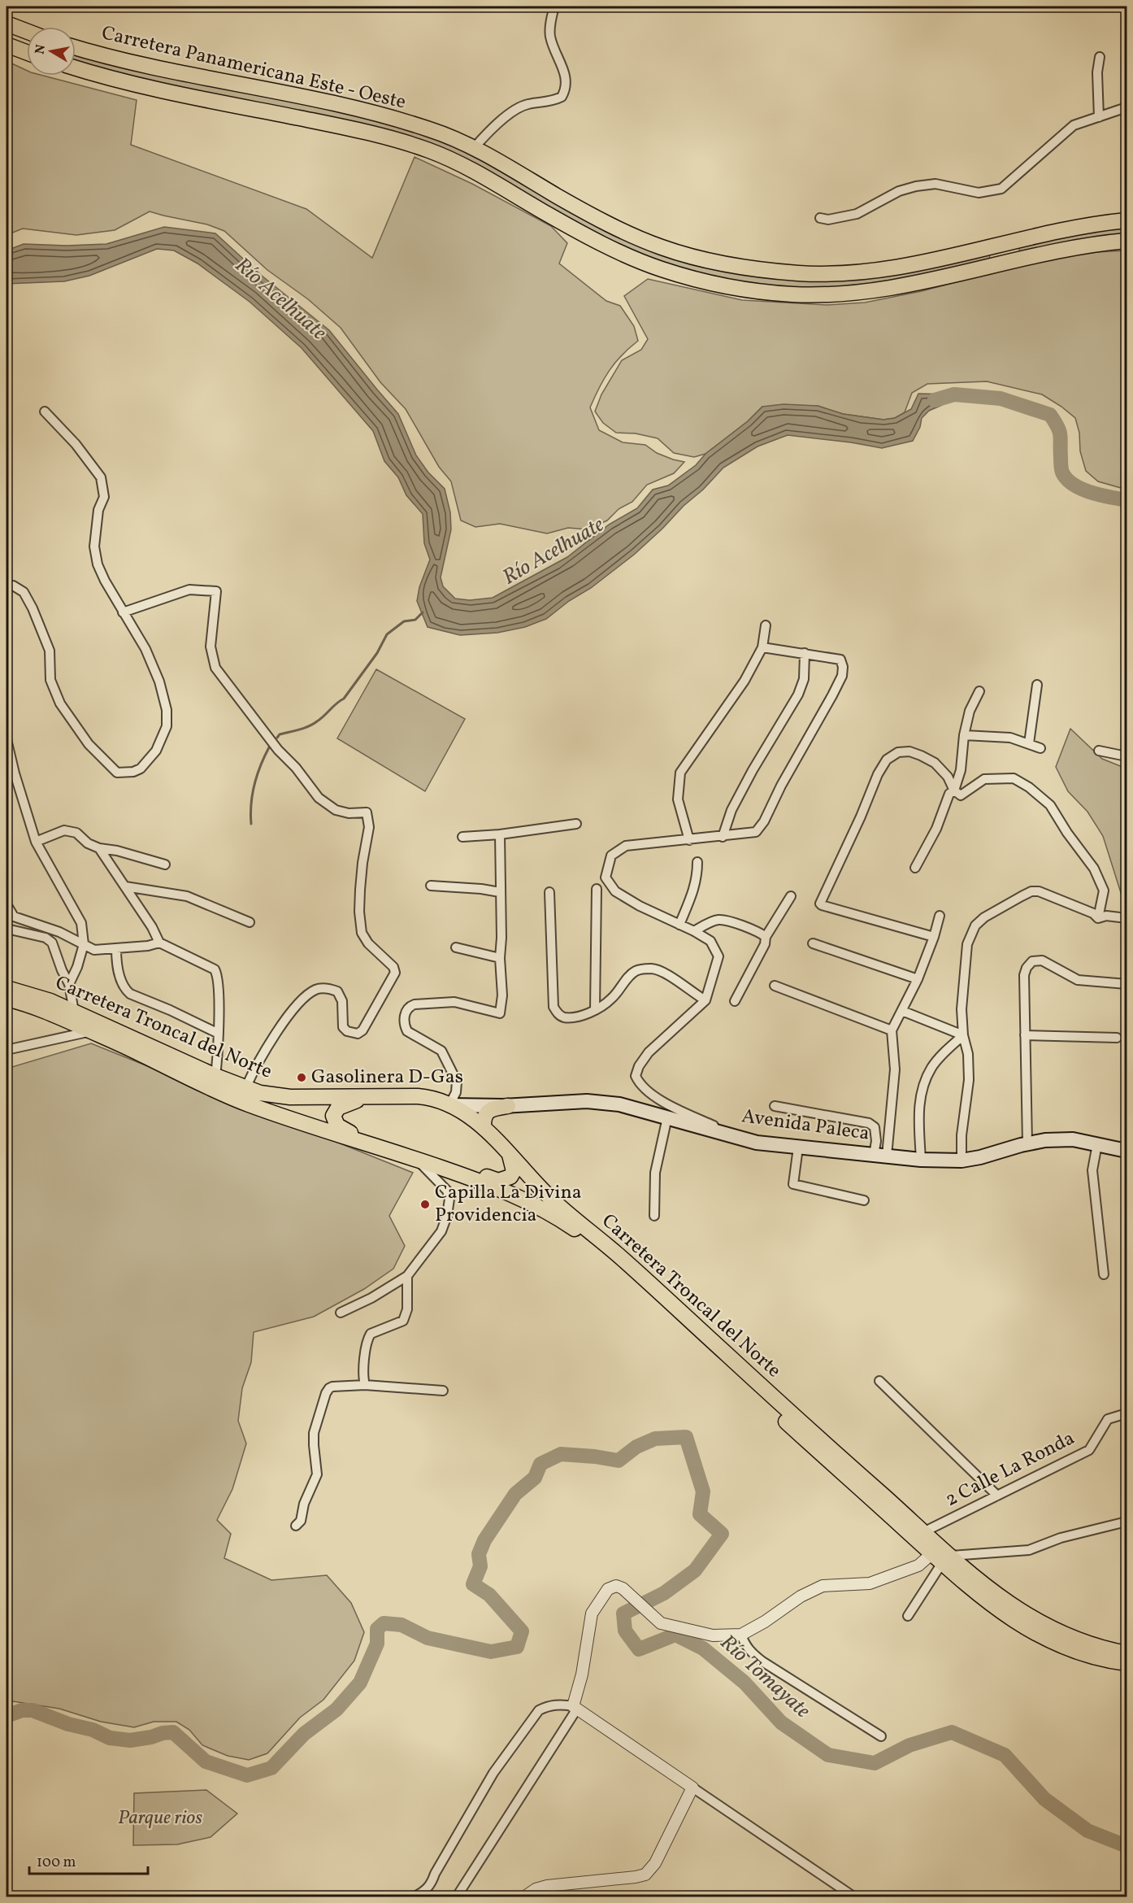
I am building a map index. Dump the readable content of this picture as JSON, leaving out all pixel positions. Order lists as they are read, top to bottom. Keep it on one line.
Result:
{"streets":{"main road":["Carretera Panamericana Este - Oeste","Carretera Troncal del Norte","Avenida Paleca"],"street":["2 Calle La Ronda"]},"crossings":[["Carretera Troncal del Norte","Avenida Paleca"],["Carretera Troncal del Norte","2 Calle La Ronda"]],"water":["Río Acelhuate","Río Tomayate"],"parks":["Parque rios"],"places":["Gasolinera D-Gas","Capilla La Divina Providencia"],"scale_bar":"100 m","north":"left"}
